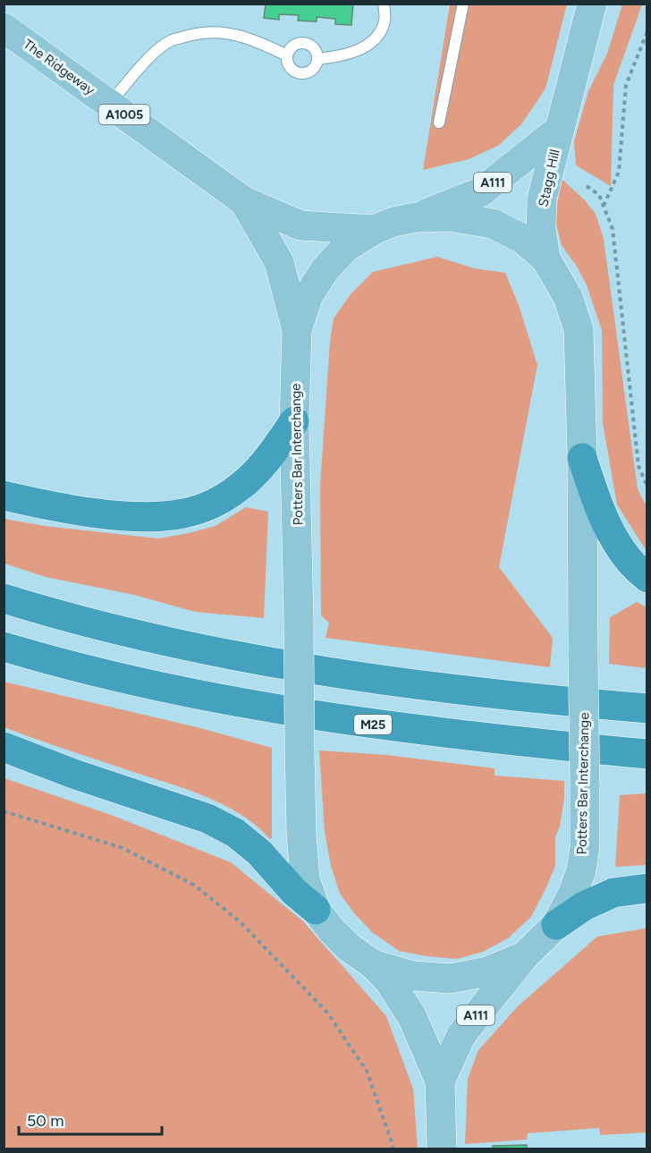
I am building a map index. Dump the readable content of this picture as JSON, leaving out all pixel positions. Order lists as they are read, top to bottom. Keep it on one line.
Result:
{"streets":{"highway":["M25"],"main road":["The Ridgeway","A1005","Stagg Hill","A111","Potters Bar Interchange"]},"crossings":[["The Ridgeway","Potters Bar Interchange"],["Stagg Hill","Potters Bar Interchange"],["A111","Potters Bar Interchange"]],"scale_bar":"50 m"}
